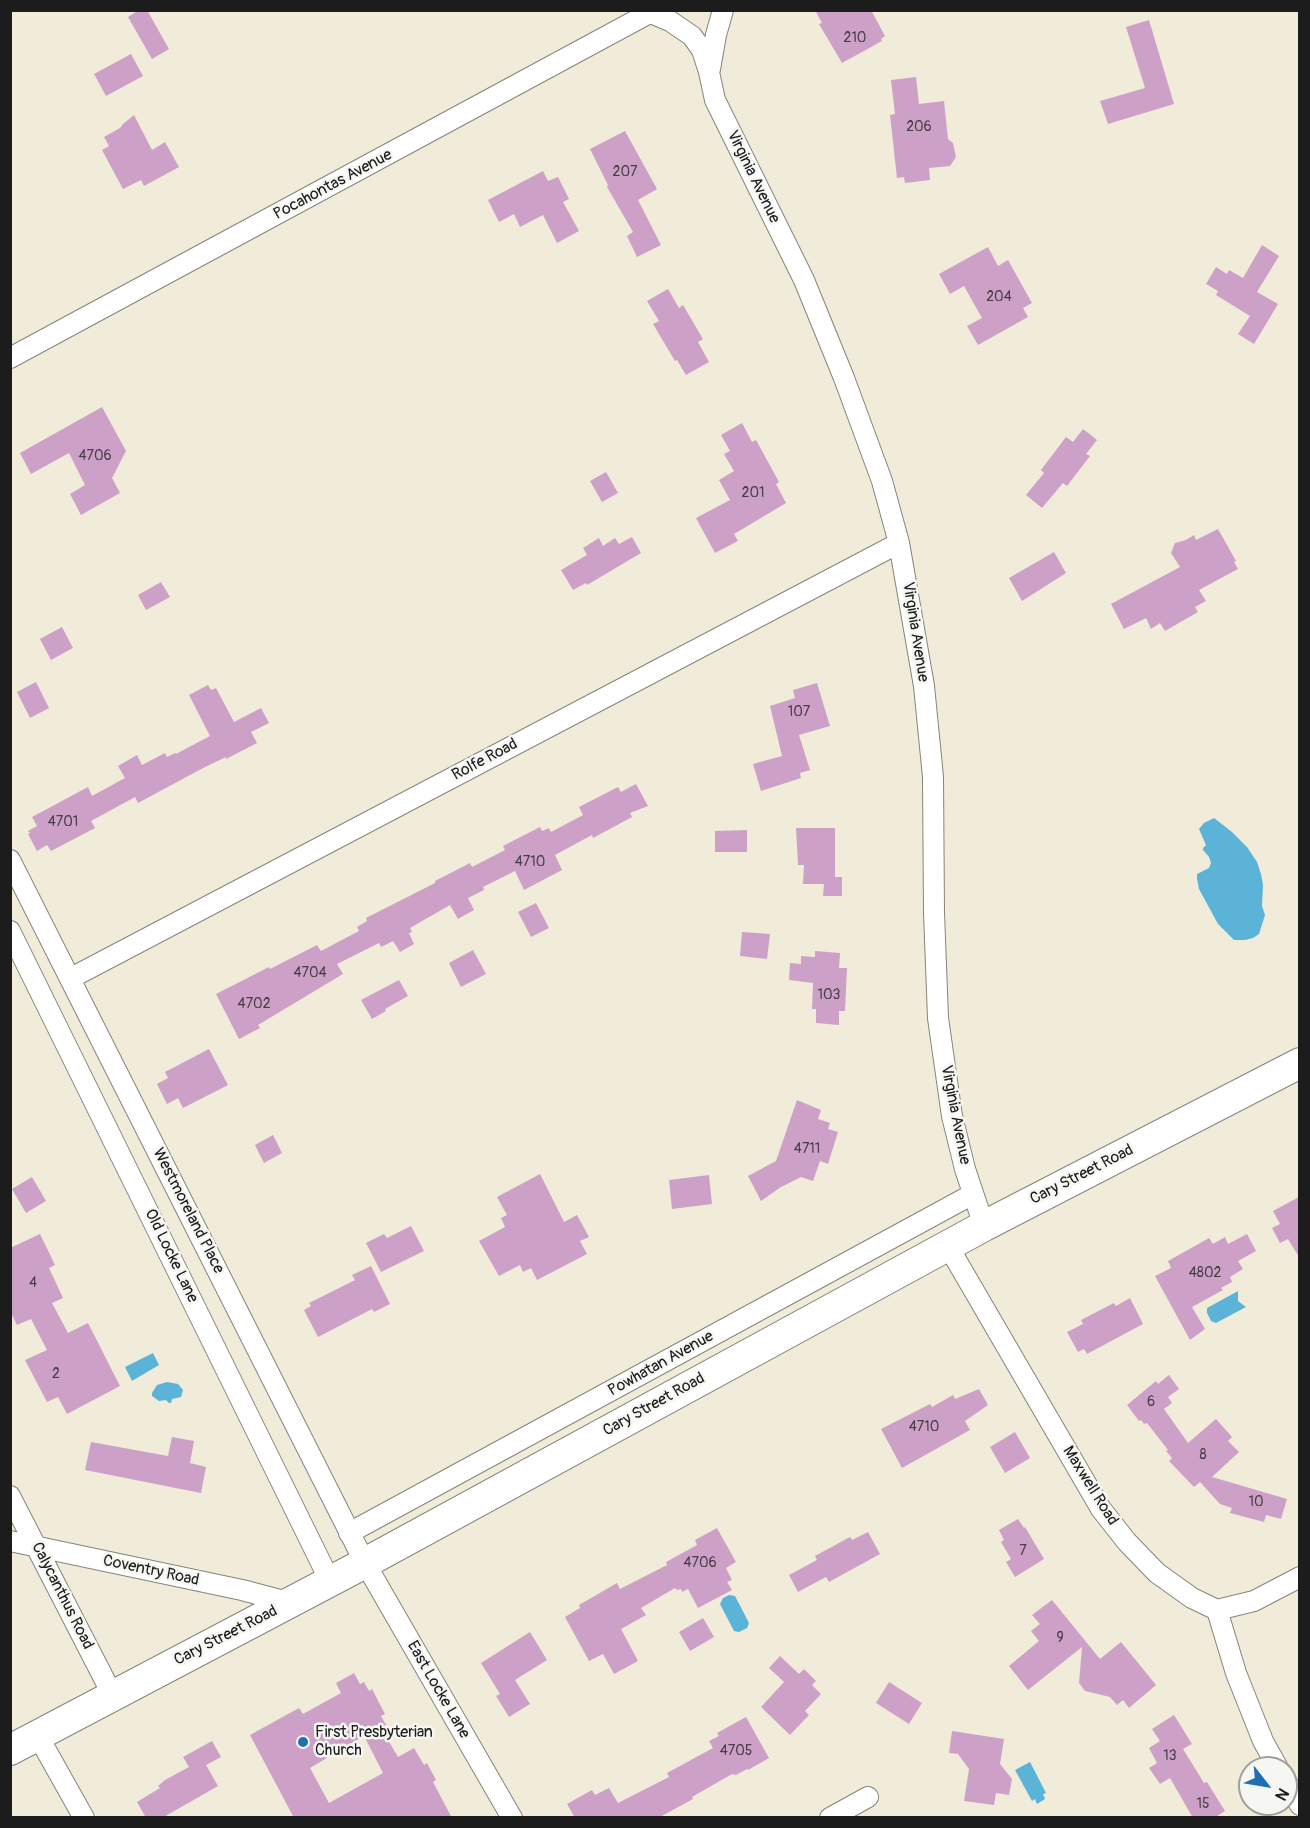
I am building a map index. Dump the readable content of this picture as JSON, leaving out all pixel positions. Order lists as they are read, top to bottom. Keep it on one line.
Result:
{"streets":{"main road":["Cary Street Road"],"street":["Virginia Avenue","Pocahontas Avenue","Rolfe Road","Westmoreland Place","Old Locke Lane","Powhatan Avenue","Maxwell Road","Coventry Road","Calycanthus Road","East Locke Lane"]},"crossings":[["Virginia Avenue","Pocahontas Avenue"],["Virginia Avenue","Rolfe Road"],["Virginia Avenue","Cary Street Road"],["Virginia Avenue","Powhatan Avenue"],["Rolfe Road","Westmoreland Place"],["Cary Street Road","Westmoreland Place"],["Cary Street Road","Old Locke Lane"],["Cary Street Road","Maxwell Road"],["Cary Street Road","Coventry Road"],["Cary Street Road","Calycanthus Road"],["Cary Street Road","East Locke Lane"],["Westmoreland Place","Powhatan Avenue"],["Westmoreland Place","East Locke Lane"],["Coventry Road","Calycanthus Road"]],"places":["First Presbyterian Church"],"house_numbers":["210","206","207","204","4706","201","107","4701","4710","4704","103","4702","4711","4802","4","2","6","4710","8","10","7","4706","9","4705","13","15"],"north":"bottom right"}
